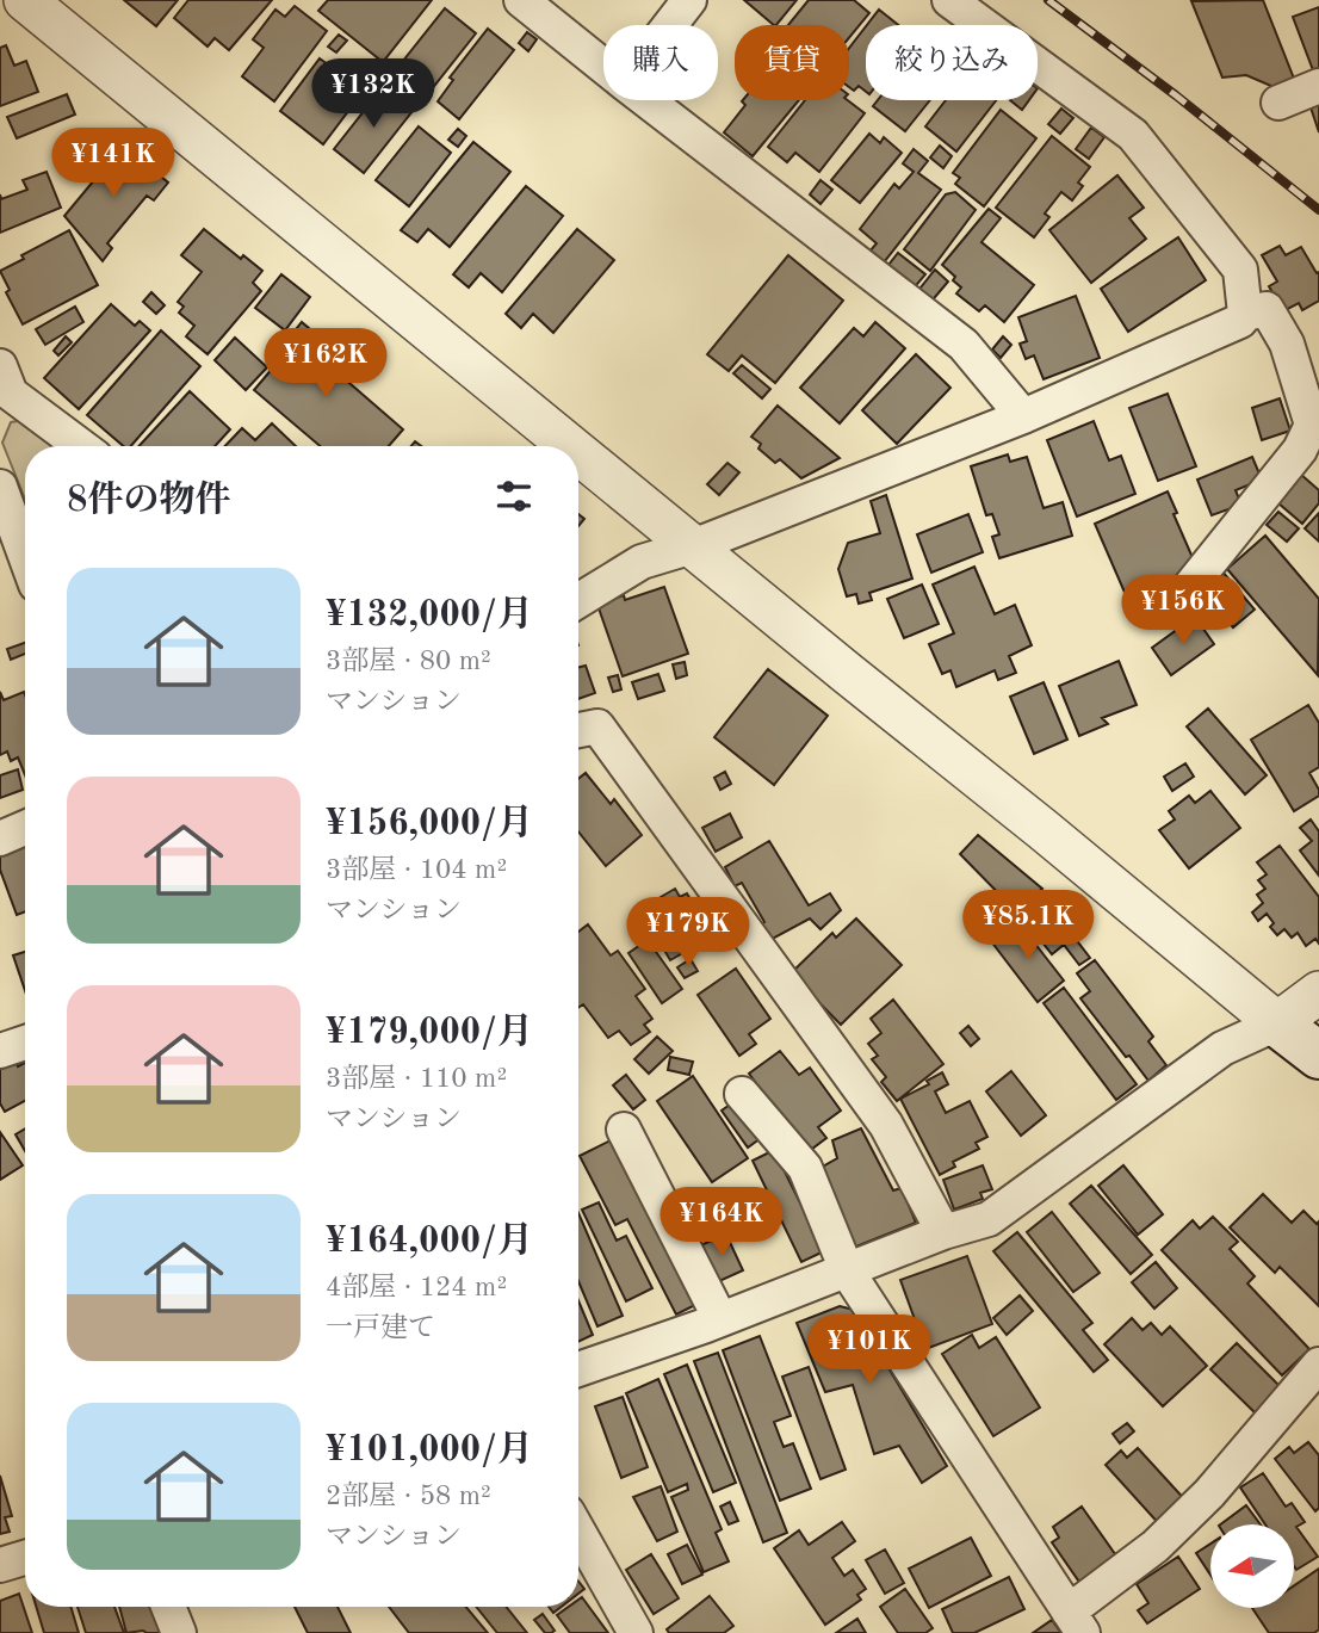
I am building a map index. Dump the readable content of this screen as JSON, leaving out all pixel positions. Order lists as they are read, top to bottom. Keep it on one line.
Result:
{"north":"left","page":{"chip":["購入","賃貸","絞り込み"],"price":["¥132K","¥141K","¥162K","¥156K","¥85.1K","¥179K","¥164K","¥101K"],"heading":"8件の物件","list":[{"name":"¥132,000/月","note":"3部屋 · 80 m² · マンション"},{"name":"¥156,000/月","note":"3部屋 · 104 m² · マンション"},{"name":"¥179,000/月","note":"3部屋 · 110 m² · マンション"},{"name":"¥164,000/月","note":"4部屋 · 124 m² · 一戸建て"},{"name":"¥101,000/月","note":"2部屋 · 58 m² · マンション"}]}}
